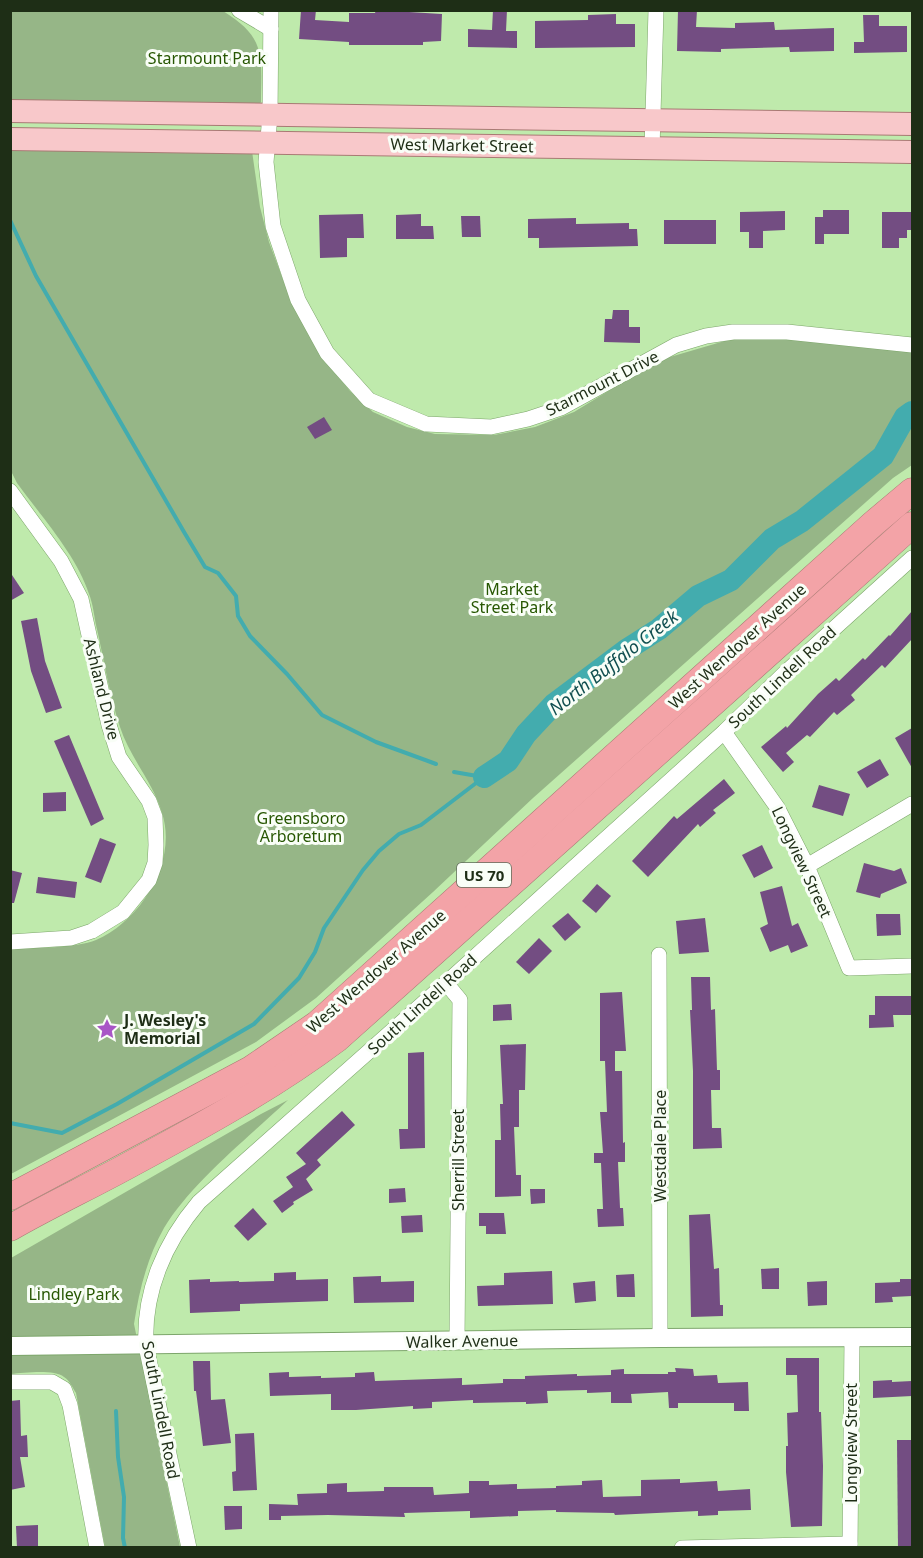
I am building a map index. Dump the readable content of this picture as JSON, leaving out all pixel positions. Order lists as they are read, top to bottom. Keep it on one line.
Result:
{"streets":{"highway":["West Wendover Avenue","US 70"],"main road":["West Market Street"],"street":["Starmount Drive","South Lindell Road","Ashland Drive","Longview Street","Westdale Place","Sherrill Street","Walker Avenue"]},"crossings":[["West Market Street","Starmount Drive"],["South Lindell Road","Longview Street"],["South Lindell Road","Sherrill Street"],["South Lindell Road","Walker Avenue"],["Longview Street","Walker Avenue"],["Westdale Place","Walker Avenue"],["Sherrill Street","Walker Avenue"]],"water":["North Buffalo Creek"],"parks":["Starmount Park","Market Street Park","Greensboro Arboretum","Lindley Park"],"places":{"place":["J. Wesley's Memorial"]}}
